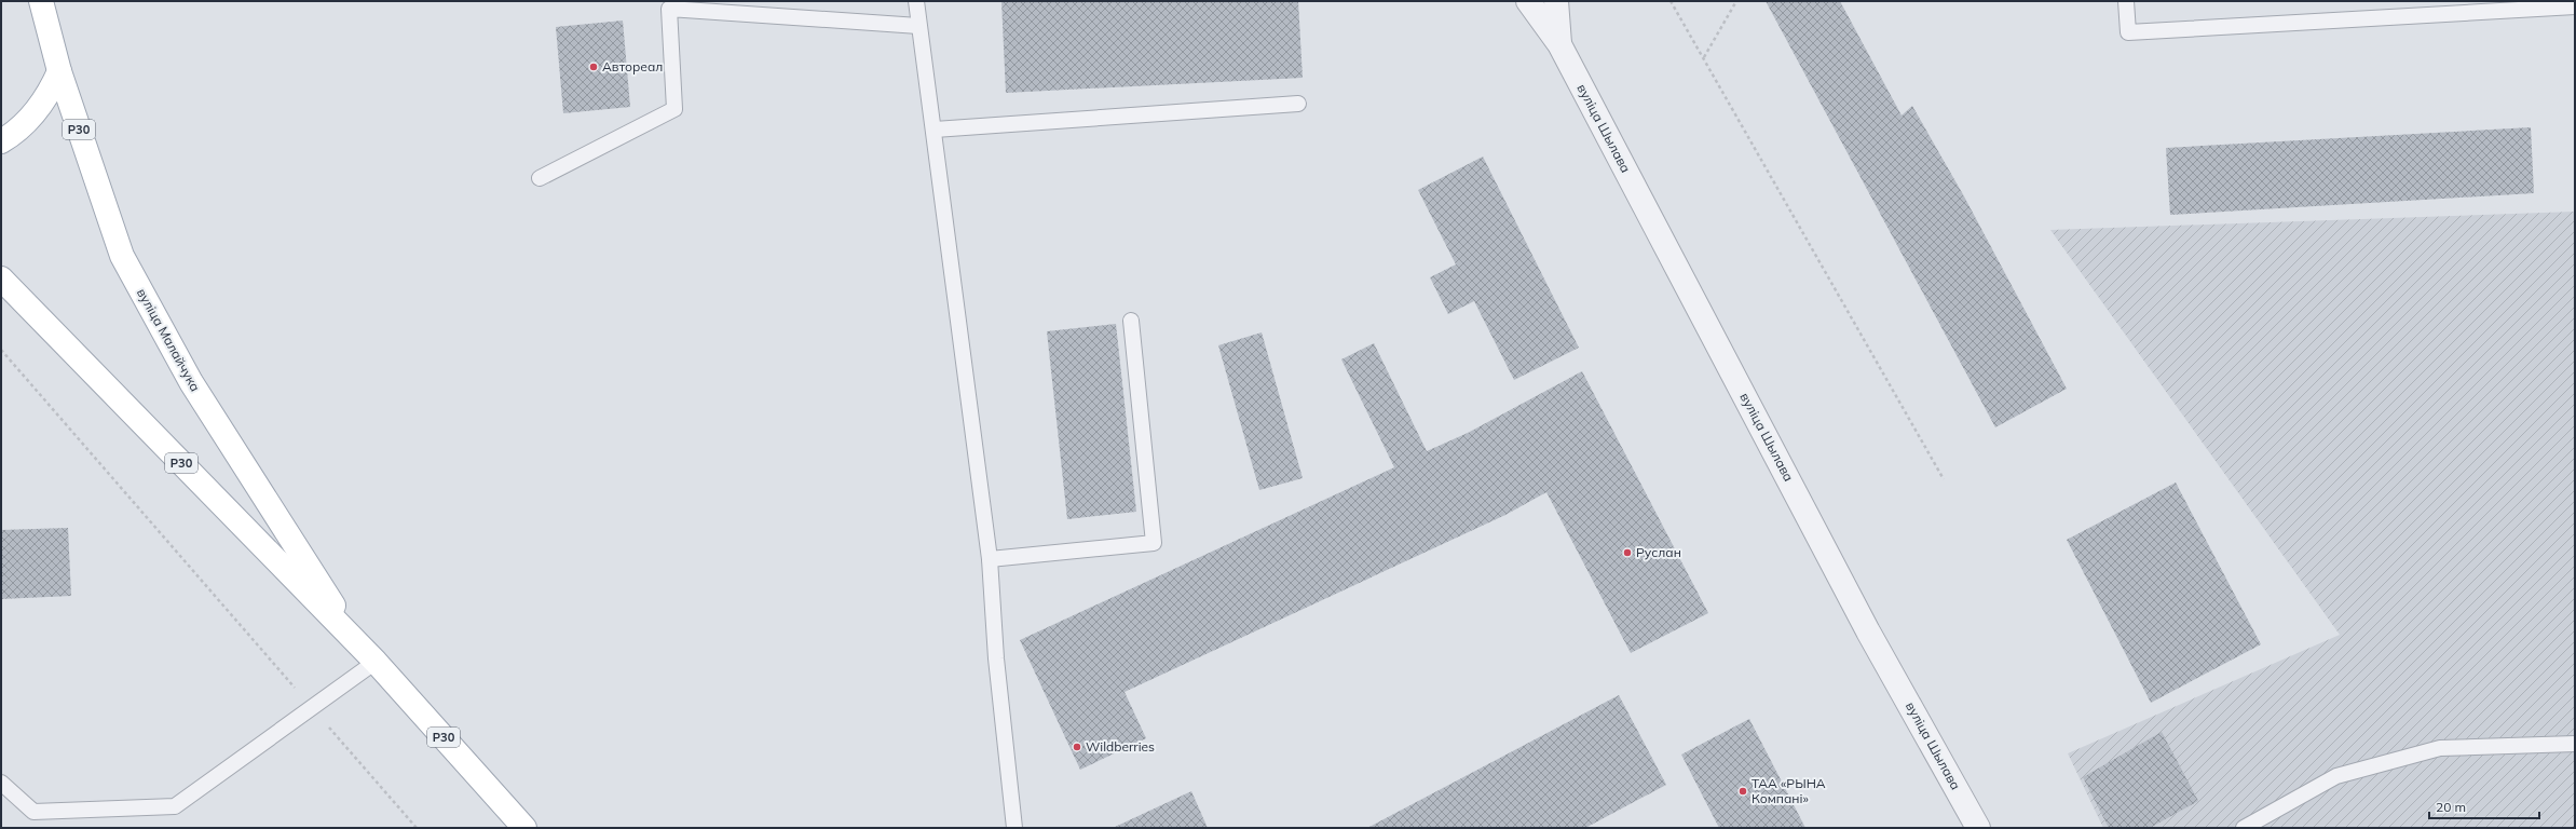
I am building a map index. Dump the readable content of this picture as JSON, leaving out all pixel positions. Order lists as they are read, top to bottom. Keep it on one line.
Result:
{"streets":{"main road":["Р30","вуліца Малайчука"],"street":["вуліца Шылава"]},"places":["Автореал","Руслан","Wildberries","ТАА «РЫНА Компані»"],"scale_bar":"20 m"}
